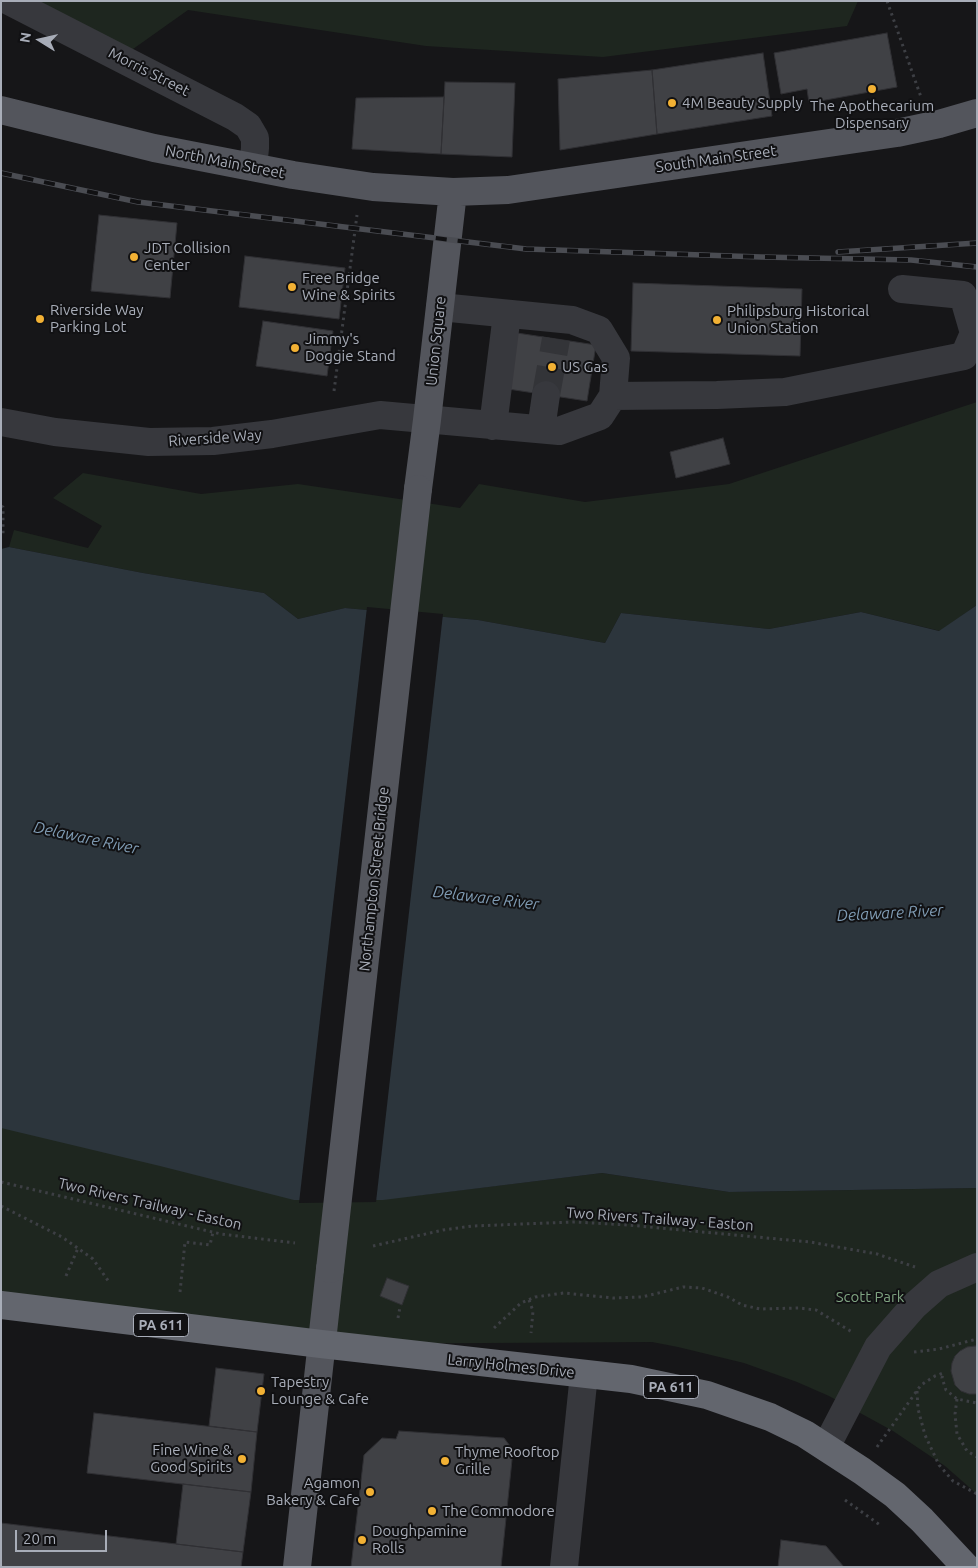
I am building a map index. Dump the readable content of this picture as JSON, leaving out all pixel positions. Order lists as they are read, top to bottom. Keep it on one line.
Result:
{"streets":{"highway":["PA 611","Larry Holmes Drive"],"main road":["South Main Street","North Main Street","Union Square","Northampton Street Bridge"],"street":["Morris Street","Riverside Way"],"path":["Two Rivers Trailway - Easton"]},"crossings":[["Morris Street","North Main Street"],["South Main Street","North Main Street"],["South Main Street","Union Square"],["North Main Street","Union Square"],["Union Square","Riverside Way"],["Union Square","Northampton Street Bridge"],["Northampton Street Bridge","Larry Holmes Drive"]],"water":["Delaware River"],"parks":["Scott Park"],"places":["The Apothecarium Dispensary","4M Beauty Supply","JDT Collision Center","Free Bridge Wine & Spirits","Riverside Way Parking Lot","Philipsburg Historical Union Station","Jimmy's Doggie Stand","US Gas","Tapestry Lounge & Cafe","Fine Wine & Good Spirits","Thyme Rooftop Grille","Agamon Bakery & Cafe","The Commodore","Doughpamine Rolls"],"scale_bar":"20 m","north":"left"}
